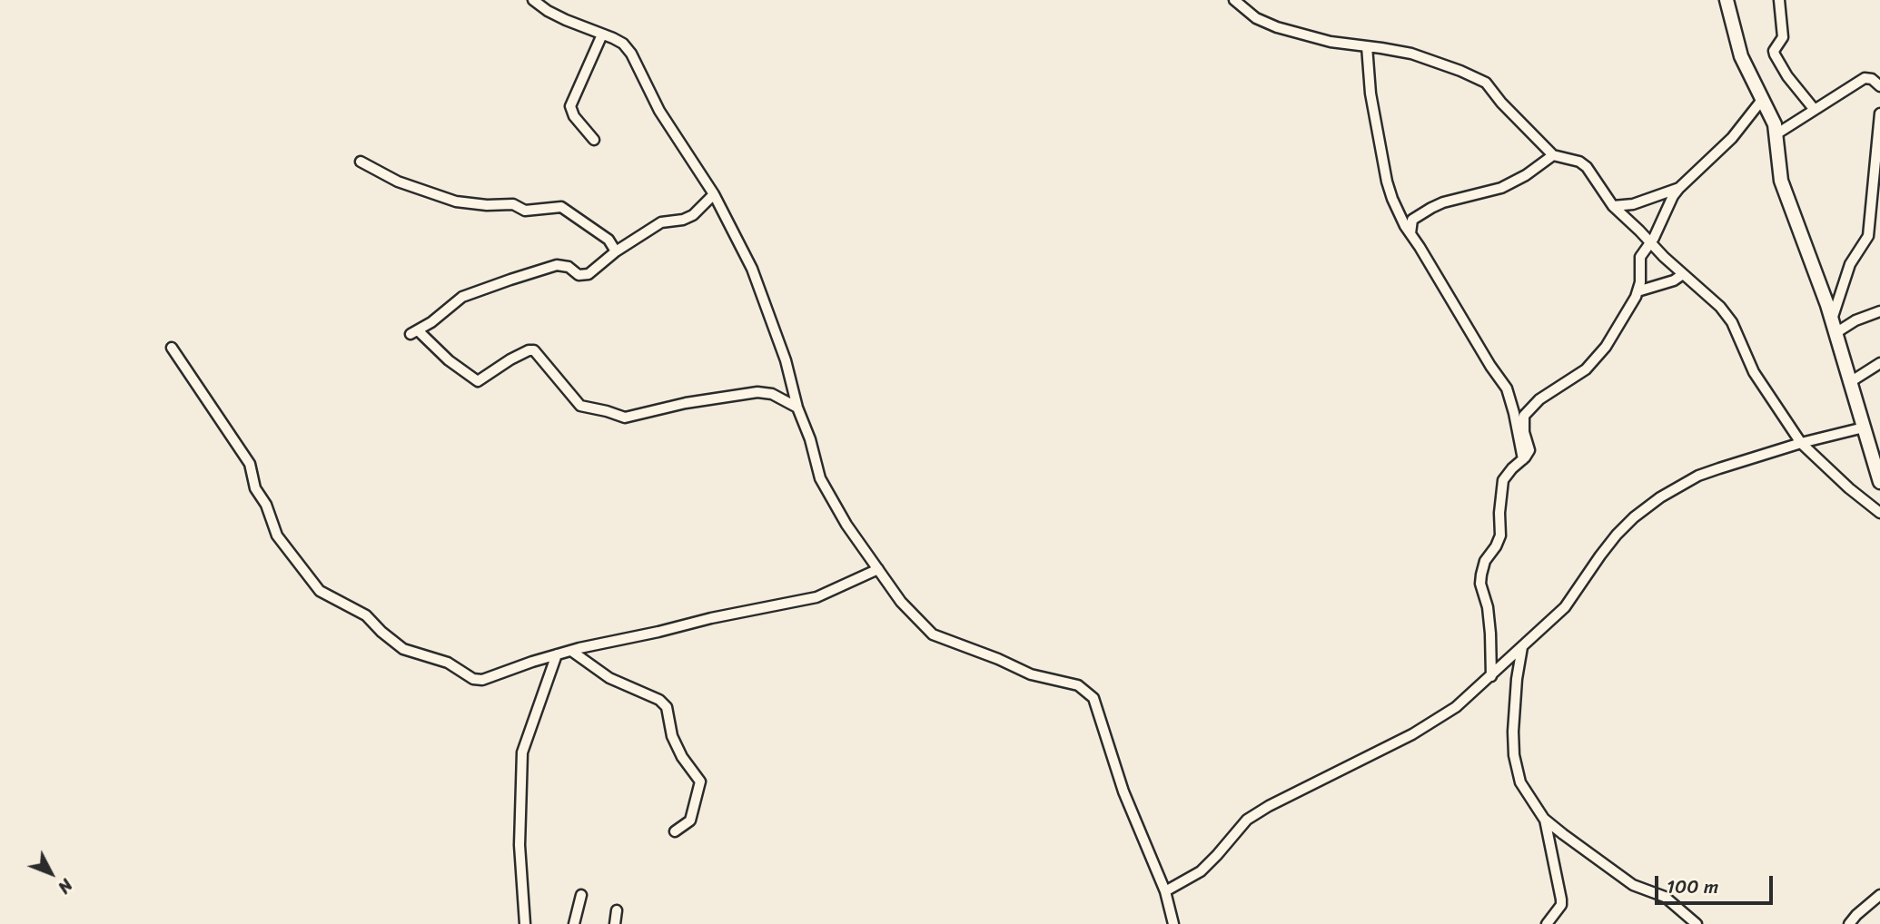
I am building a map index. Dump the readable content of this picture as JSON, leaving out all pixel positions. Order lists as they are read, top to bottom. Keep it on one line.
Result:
{"scale_bar":"100 m","north":"bottom right"}
